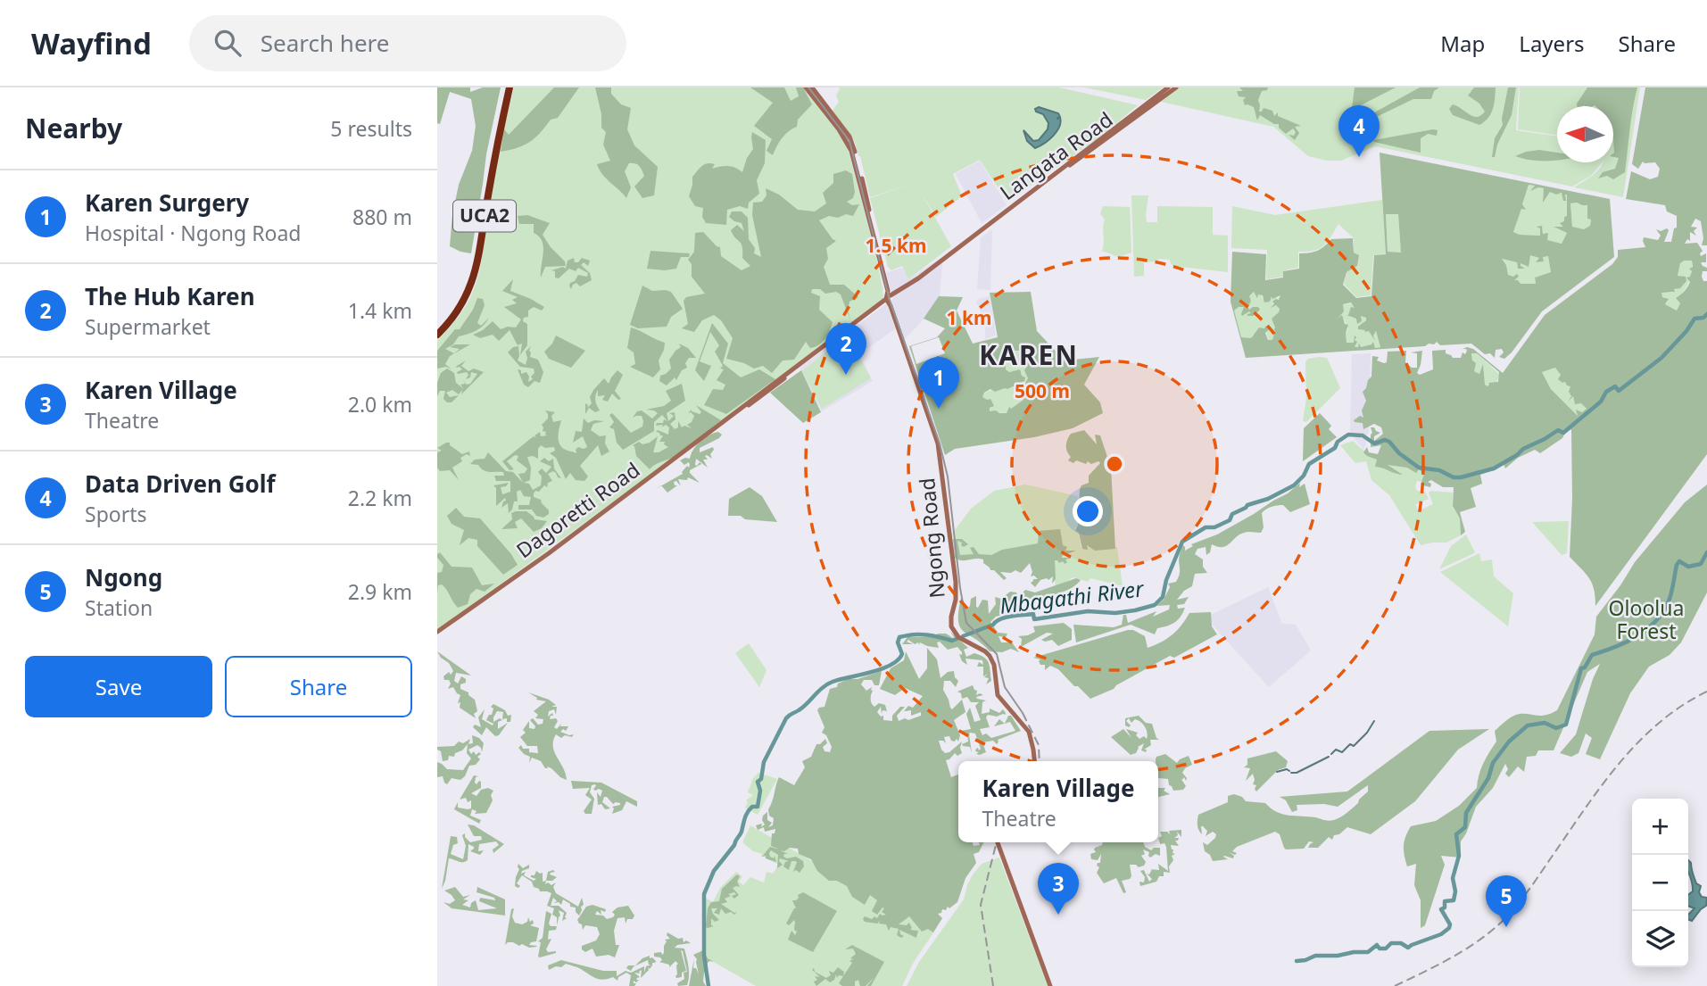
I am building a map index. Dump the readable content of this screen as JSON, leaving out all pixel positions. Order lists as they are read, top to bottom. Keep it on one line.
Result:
{"streets":{"highway":["UCA2"],"main road":["Langata Road","Dagoretti Road","Ngong Road"]},"crossings":[["Langata Road","Dagoretti Road"],["Langata Road","Ngong Road"],["Dagoretti Road","Ngong Road"]],"districts":["KAREN"],"water":["Mbagathi River"],"parks":["Oloolua Forest"],"north":"left","page":{"header":"Wayfind","search":"Search here","nav":["Map","Layers","Share"],"heading":["Nearby","5 results"],"pins":["4","2","1","3","5"],"list":[{"mark":"1","name":"Karen Surgery","note":"Hospital · Ngong Road","value":"880 m"},{"mark":"2","name":"The Hub Karen","note":"Supermarket","value":"1.4 km"},{"mark":"3","name":"Karen Village","note":"Theatre","value":"2.0 km"},{"mark":"4","name":"Data Driven Golf","note":"Sports","value":"2.2 km"},{"mark":"5","name":"Ngong","note":"Station","value":"2.9 km"}],"buttons":["Save","Share"],"popup":["Karen Village","Theatre"],"map_buttons":["+","−"]},"rings":["1.5 km","1 km","500 m"]}
